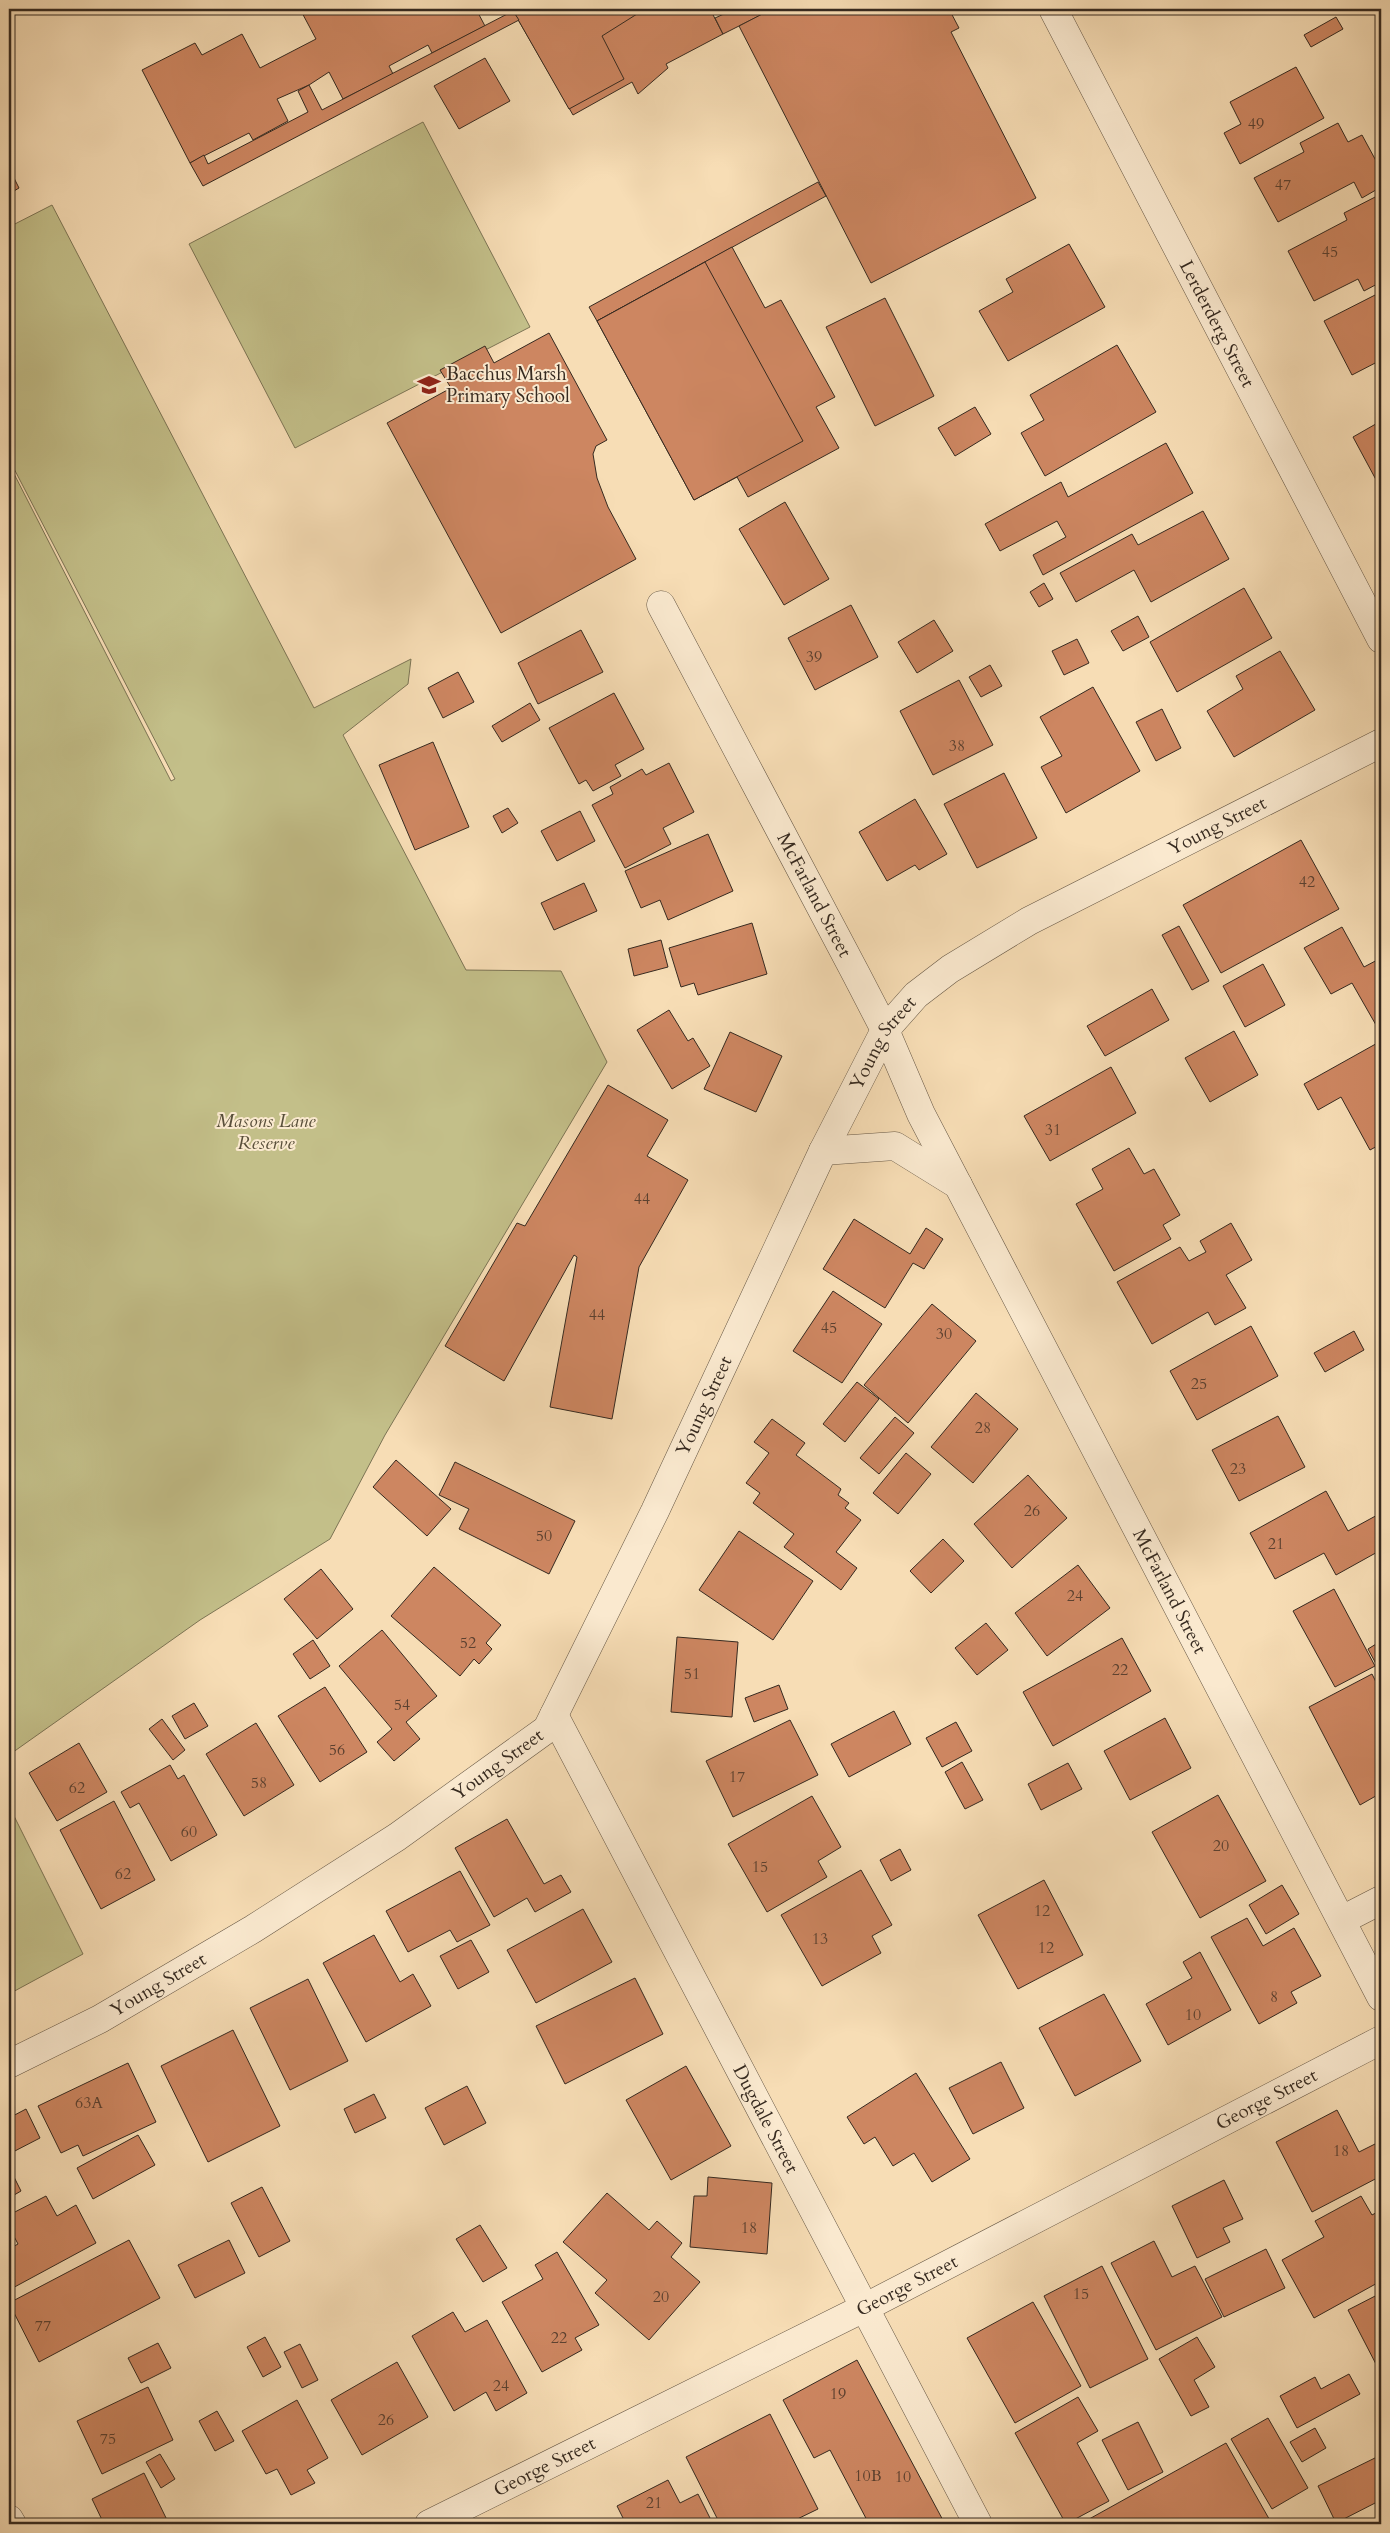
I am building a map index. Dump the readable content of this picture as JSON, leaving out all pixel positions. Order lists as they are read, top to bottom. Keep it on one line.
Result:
{"streets":{"street":["Lerderderg Street","Young Street","McFarland Street","George Street","Dugdale Street"]},"crossings":[["Young Street","McFarland Street"],["Young Street","Dugdale Street"],["George Street","Dugdale Street"]],"parks":["Masons Lane Reserve"],"places":{"school or university":["Bacchus Marsh Primary School"]},"house_numbers":["49","47","45","39","38","42","31","44","44","45","30","25","28","23","26","50","21","24","52","22","51","54","56","17","58","62","60","20","15","62","12","13","12","8","10","63A","18","18","15","20","77","22","24","19","26","75","10B","10","21"]}
